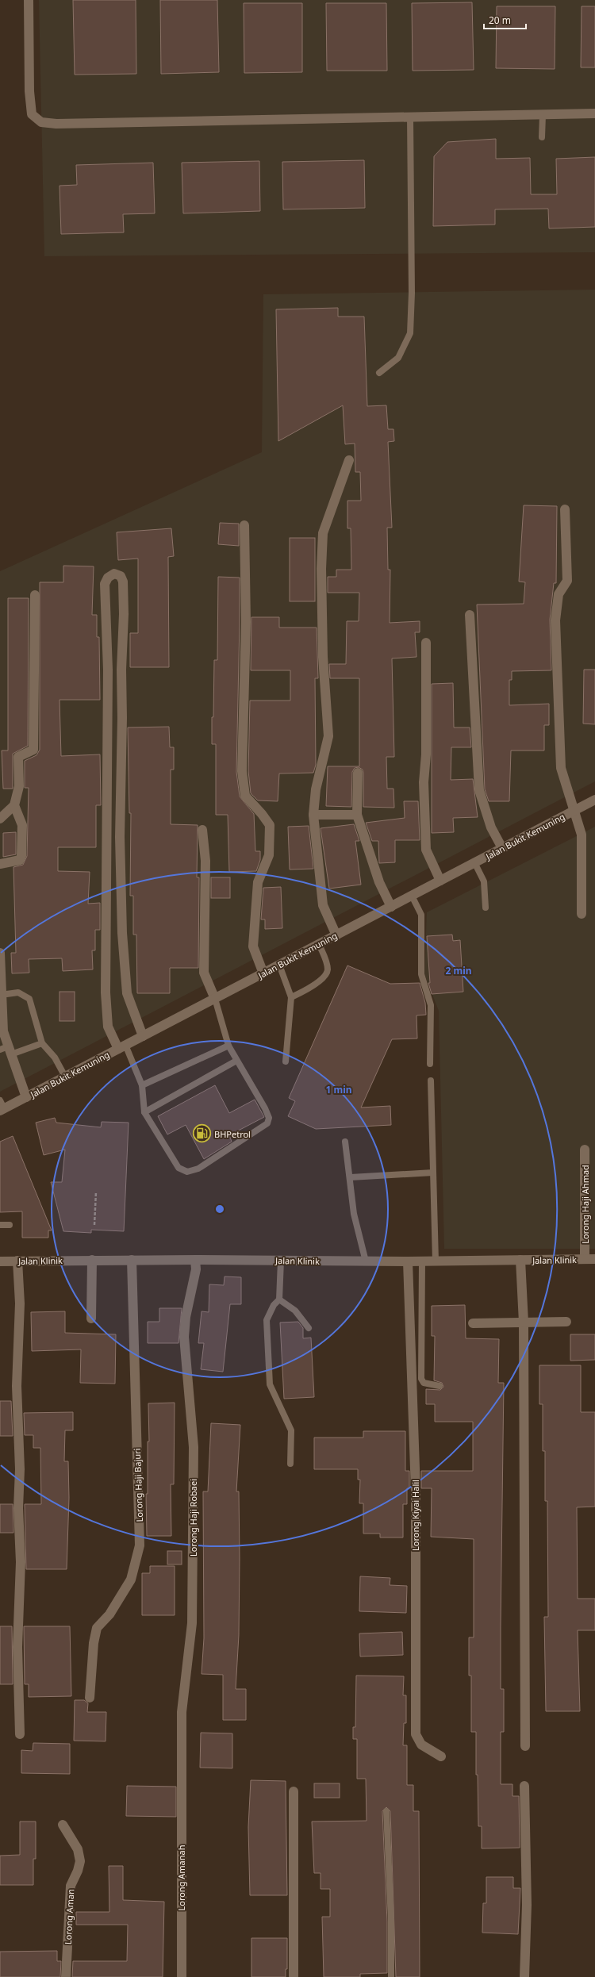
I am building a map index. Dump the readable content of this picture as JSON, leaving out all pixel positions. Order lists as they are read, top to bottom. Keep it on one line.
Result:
{"streets":{"street":["Jalan Bukit Kemuning","Lorong Haji Ahmad","Jalan Klinik","Lorong Haji Bajuri","Lorong Kiyai Halil","Lorong Haji Robaei","Lorong Amanah","Lorong Aman"]},"crossings":[["Lorong Haji Ahmad","Jalan Klinik"],["Jalan Klinik","Lorong Haji Bajuri"],["Jalan Klinik","Lorong Kiyai Halil"],["Jalan Klinik","Lorong Haji Robaei"],["Lorong Haji Robaei","Lorong Amanah"]],"places":{"fuel station":["BHPetrol"]},"scale_bar":"20 m","rings":["2 min","1 min"]}
